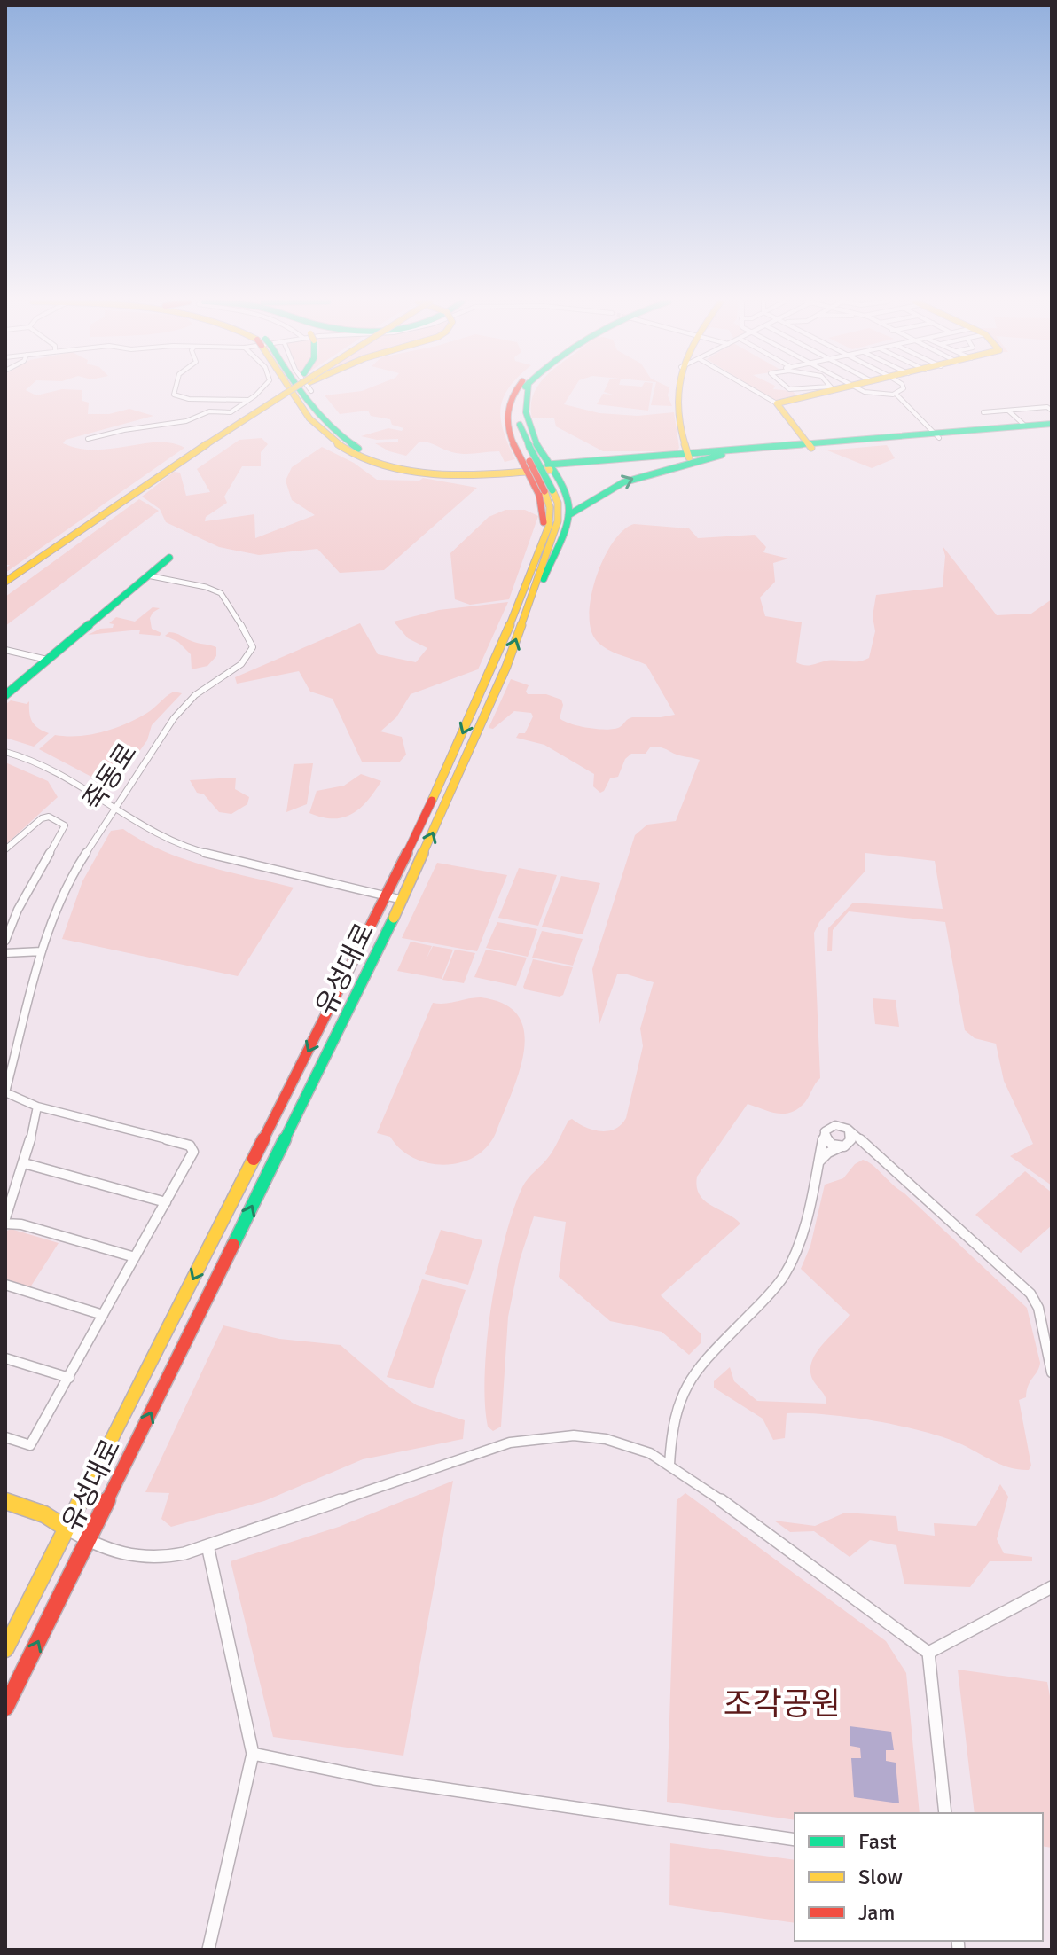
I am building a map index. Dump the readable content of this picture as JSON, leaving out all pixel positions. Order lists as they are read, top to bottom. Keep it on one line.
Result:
{"streets":{"main road":["유성대로"],"street":["죽동로"]},"parks":["조각공원"],"legend":["Fast","Slow","Jam"]}
